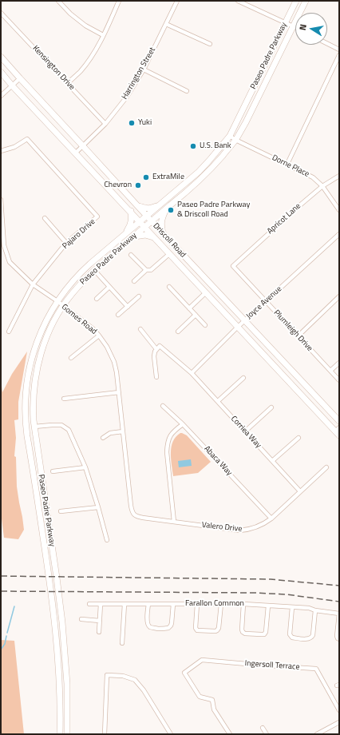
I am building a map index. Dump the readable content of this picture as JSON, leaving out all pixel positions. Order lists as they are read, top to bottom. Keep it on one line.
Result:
{"streets":{"main road":["Paseo Padre Parkway","Driscoll Road"],"street":["Kensington Drive","Harrington Street","Dorne Place","Apricot Lane","Pajaro Drive","Joyce Avenue","Gomes Road","Plumleigh Drive","Corriea Way","Abaca Way","Valero Drive","Farallon Common","Ingersoll Terrace"]},"crossings":[["Paseo Padre Parkway","Dorne Place"],["Paseo Padre Parkway","Driscoll Road"],["Paseo Padre Parkway","Gomes Road"],["Kensington Drive","Harrington Street"],["Harrington Street","Driscoll Road"],["Dorne Place","Apricot Lane"],["Apricot Lane","Plumleigh Drive"],["Pajaro Drive","Gomes Road"],["Driscoll Road","Joyce Avenue"],["Joyce Avenue","Plumleigh Drive"],["Joyce Avenue","Corriea Way"],["Gomes Road","Valero Drive"],["Corriea Way","Valero Drive"],["Abaca Way","Valero Drive"]],"places":["Yuki","U.S. Bank","ExtraMile","Chevron","Paseo Padre Parkway & Driscoll Road"],"north":"left"}
